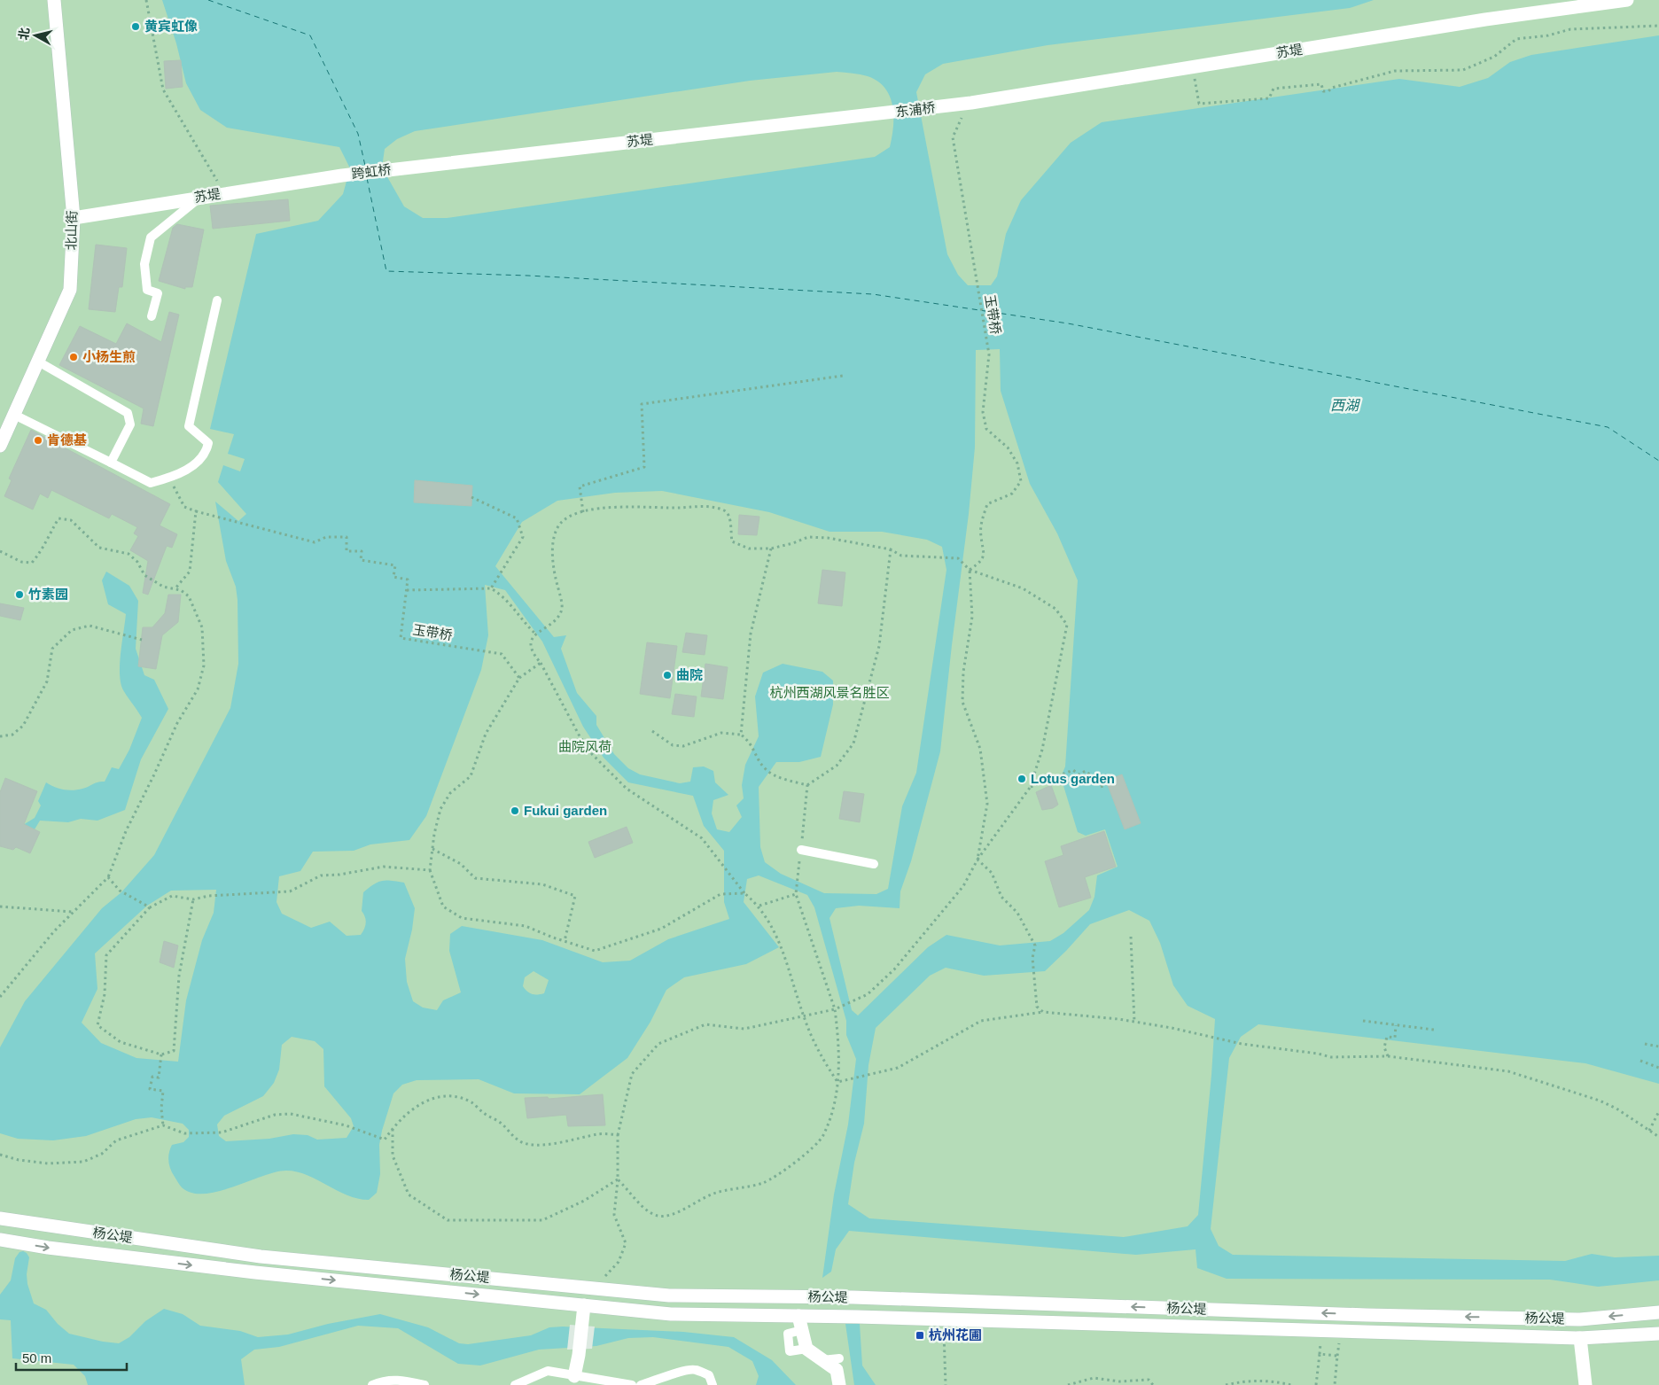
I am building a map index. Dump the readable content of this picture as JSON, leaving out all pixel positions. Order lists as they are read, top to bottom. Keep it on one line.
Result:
{"streets":{"main road":["苏堤","东浦桥","跨虹桥","北山街","杨公堤"],"path":["玉带桥"]},"crossings":[["苏堤","东浦桥"],["苏堤","跨虹桥"],["苏堤","北山街"],["苏堤","玉带桥"]],"water":["西湖"],"parks":["杭州西湖风景名胜区","曲院风荷"],"places":{"other":["黄宾虹像","小杨生煎","肯德基","竹素园","曲院","Lotus garden","Fukui garden"],"transit":["杭州花圃"]},"scale_bar":"50 m","north":"left"}
